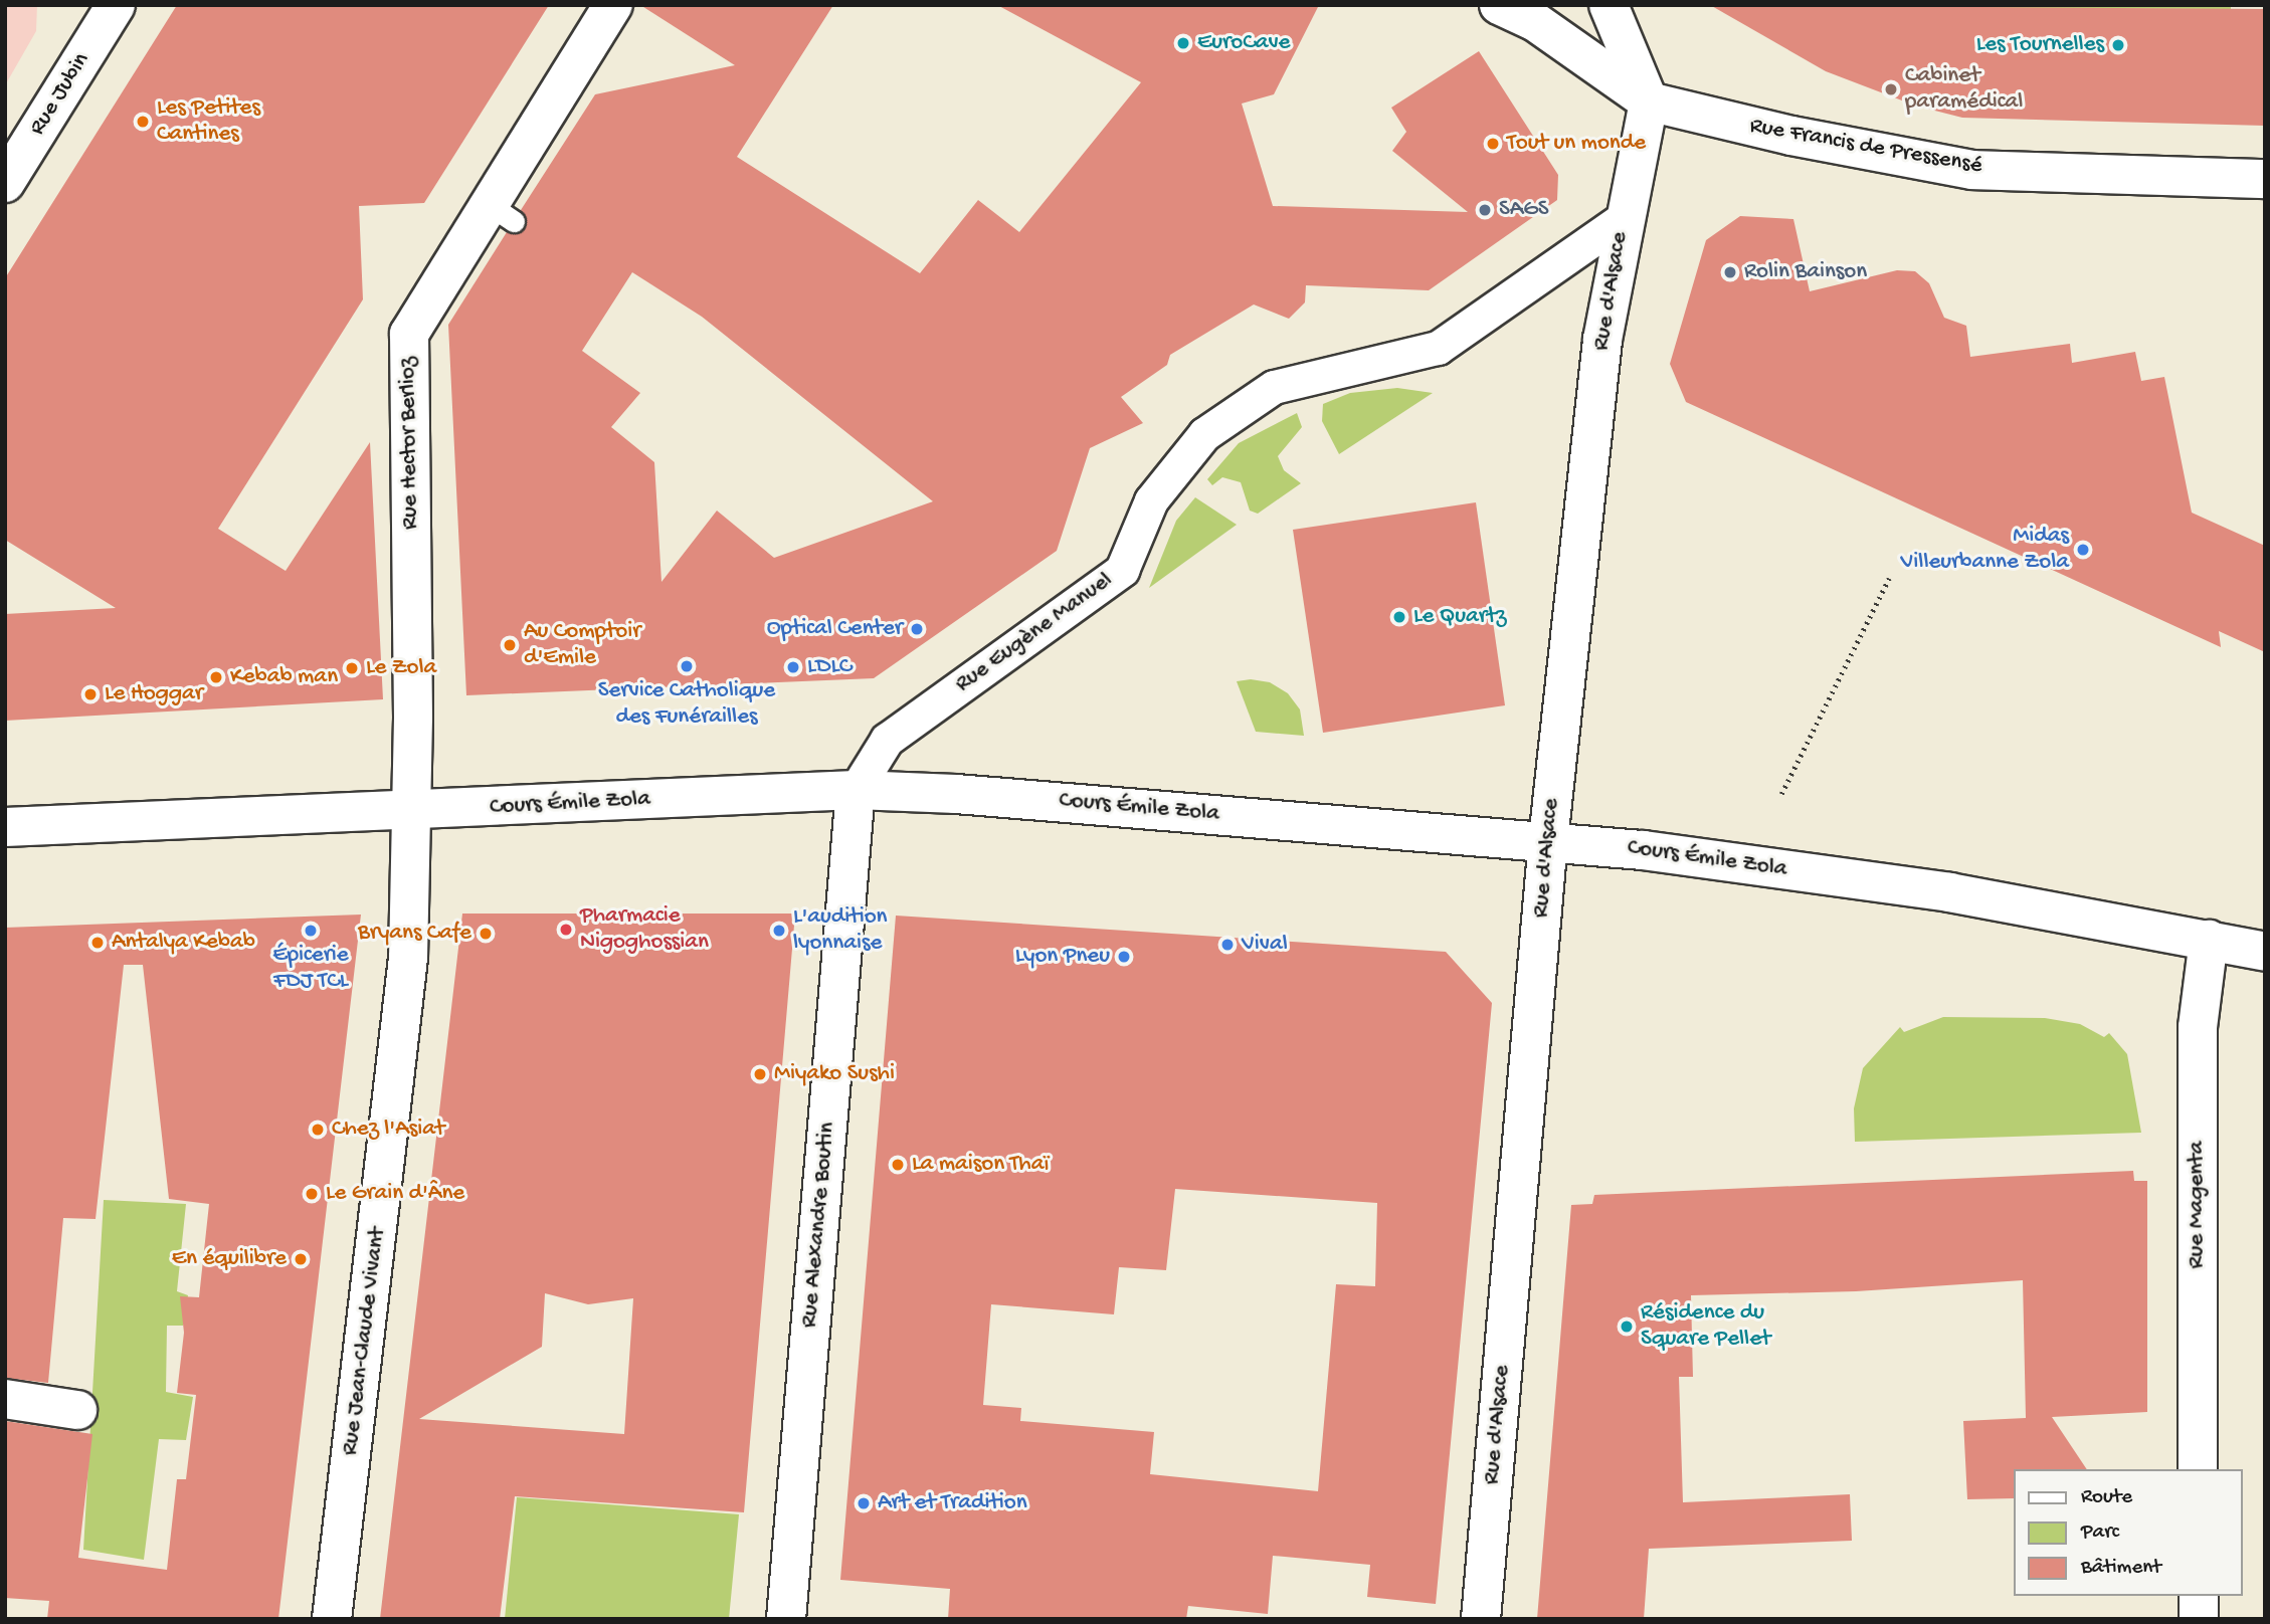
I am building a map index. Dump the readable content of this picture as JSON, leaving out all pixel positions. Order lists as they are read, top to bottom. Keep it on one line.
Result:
{"streets":{"street":["Rue Jubin","Rue Francis de Pressensé","Rue d'Alsace","Rue Hector Berlioz","Rue Eugène Manuel","Cours Émile Zola","Rue Magenta","Rue Alexandre Boutin","Rue Jean-Claude Vivant"]},"crossings":[["Rue Francis de Pressensé","Rue d'Alsace"],["Rue d'Alsace","Rue Eugène Manuel"],["Rue d'Alsace","Cours Émile Zola"],["Rue Hector Berlioz","Cours Émile Zola"],["Rue Hector Berlioz","Rue Jean-Claude Vivant"],["Rue Eugène Manuel","Cours Émile Zola"],["Rue Eugène Manuel","Rue Alexandre Boutin"],["Cours Émile Zola","Rue Magenta"],["Cours Émile Zola","Rue Alexandre Boutin"],["Cours Émile Zola","Rue Jean-Claude Vivant"]],"places":["EuroCave","Les Tournelles","Cabinet paramédical","Les Petites Cantines","Tout un monde","SAGS","Rolin Bainson","Midas Villeurbanne Zola","Le Quartz","Optical Center","Au Comptoir d'Emile","Service Catholique des Funérailles","LDLC","Le Zola","Kebab man","Le Hoggar","Pharmacie Nigoghossian","Épicerie FDJ TCL","L'audition lyonnaise","Bryans Cafe","Antalya Kebab","Vival","Lyon Pneu","Miyako Sushi","Chez l'Asiat","La maison Thaï","Le Grain d'Âne","En équilibre","Résidence du Square Pellet","Art et Tradition"],"legend":["Route","Parc","Bâtiment"]}
